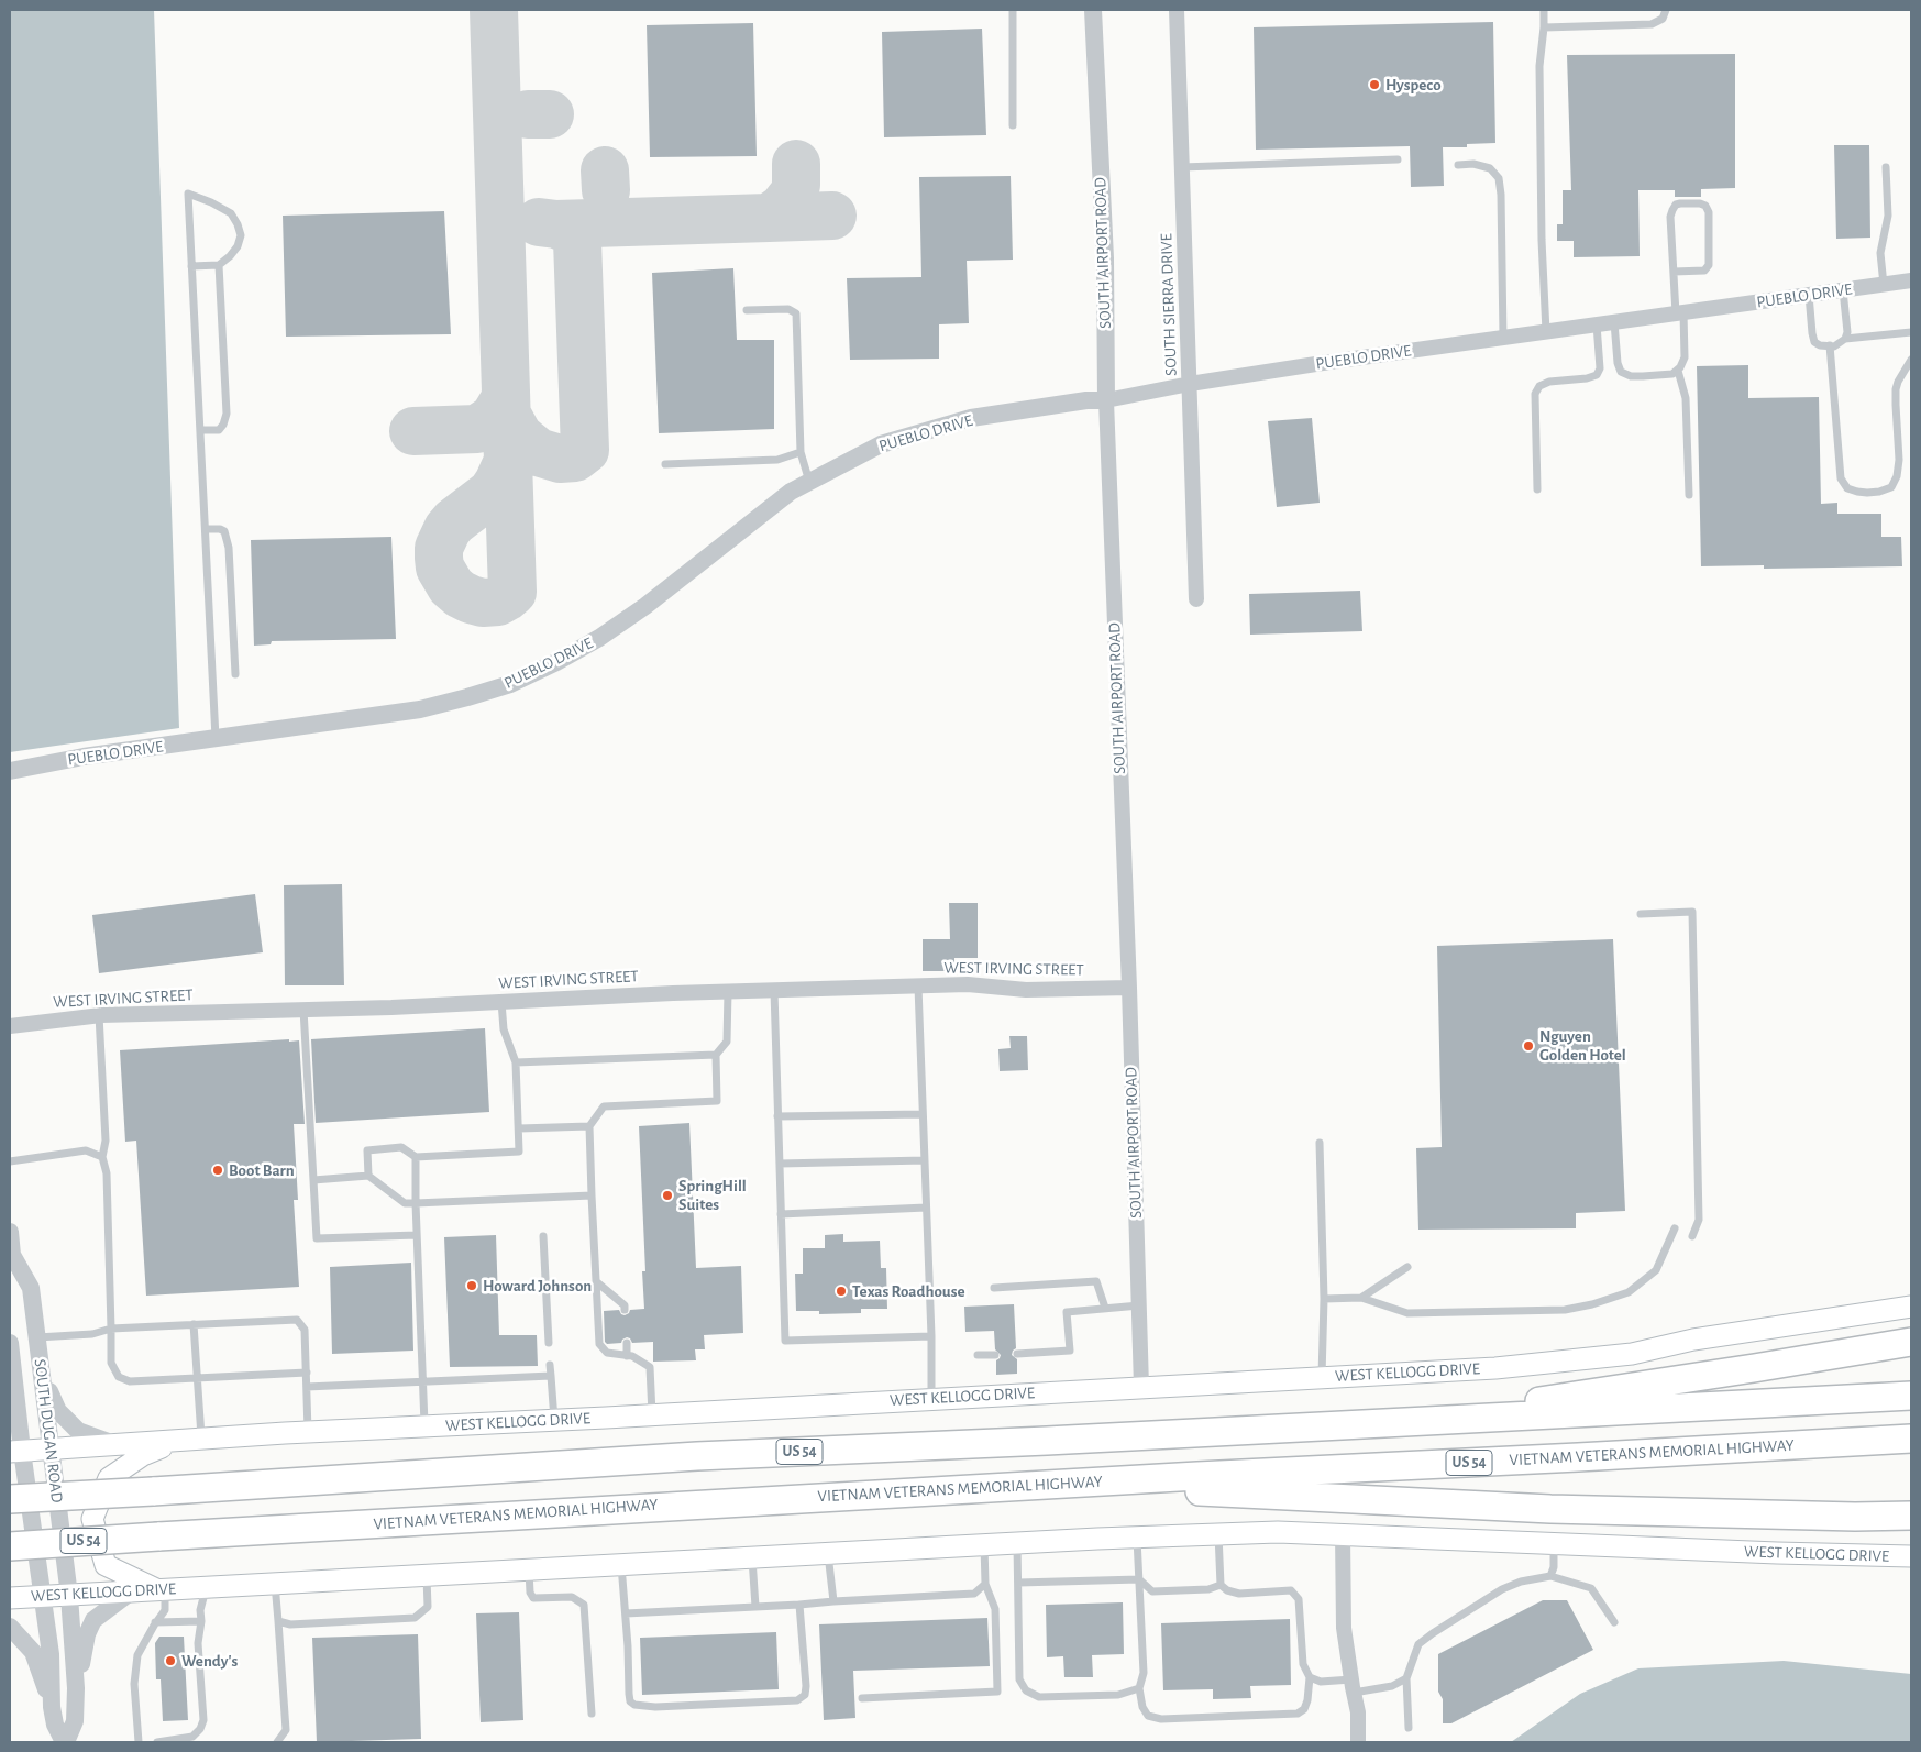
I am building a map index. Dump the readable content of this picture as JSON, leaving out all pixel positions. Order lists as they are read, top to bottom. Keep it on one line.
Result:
{"streets":{"highway":["US 54","VIETNAM VETERANS MEMORIAL HIGHWAY"],"main road":["WEST KELLOGG DRIVE"],"street":["SOUTH AIRPORT ROAD","PUEBLO DRIVE","SOUTH SIERRA DRIVE","WEST IRVING STREET","SOUTH DUGAN ROAD"]},"crossings":[["SOUTH AIRPORT ROAD","PUEBLO DRIVE"],["SOUTH AIRPORT ROAD","WEST IRVING STREET"],["SOUTH AIRPORT ROAD","WEST KELLOGG DRIVE"],["PUEBLO DRIVE","SOUTH SIERRA DRIVE"],["WEST KELLOGG DRIVE","SOUTH DUGAN ROAD"]],"places":["Hyspeco","Nguyen Golden Hotel","Boot Barn","SpringHill Suites","Howard Johnson","Texas Roadhouse","Wendy's"]}
